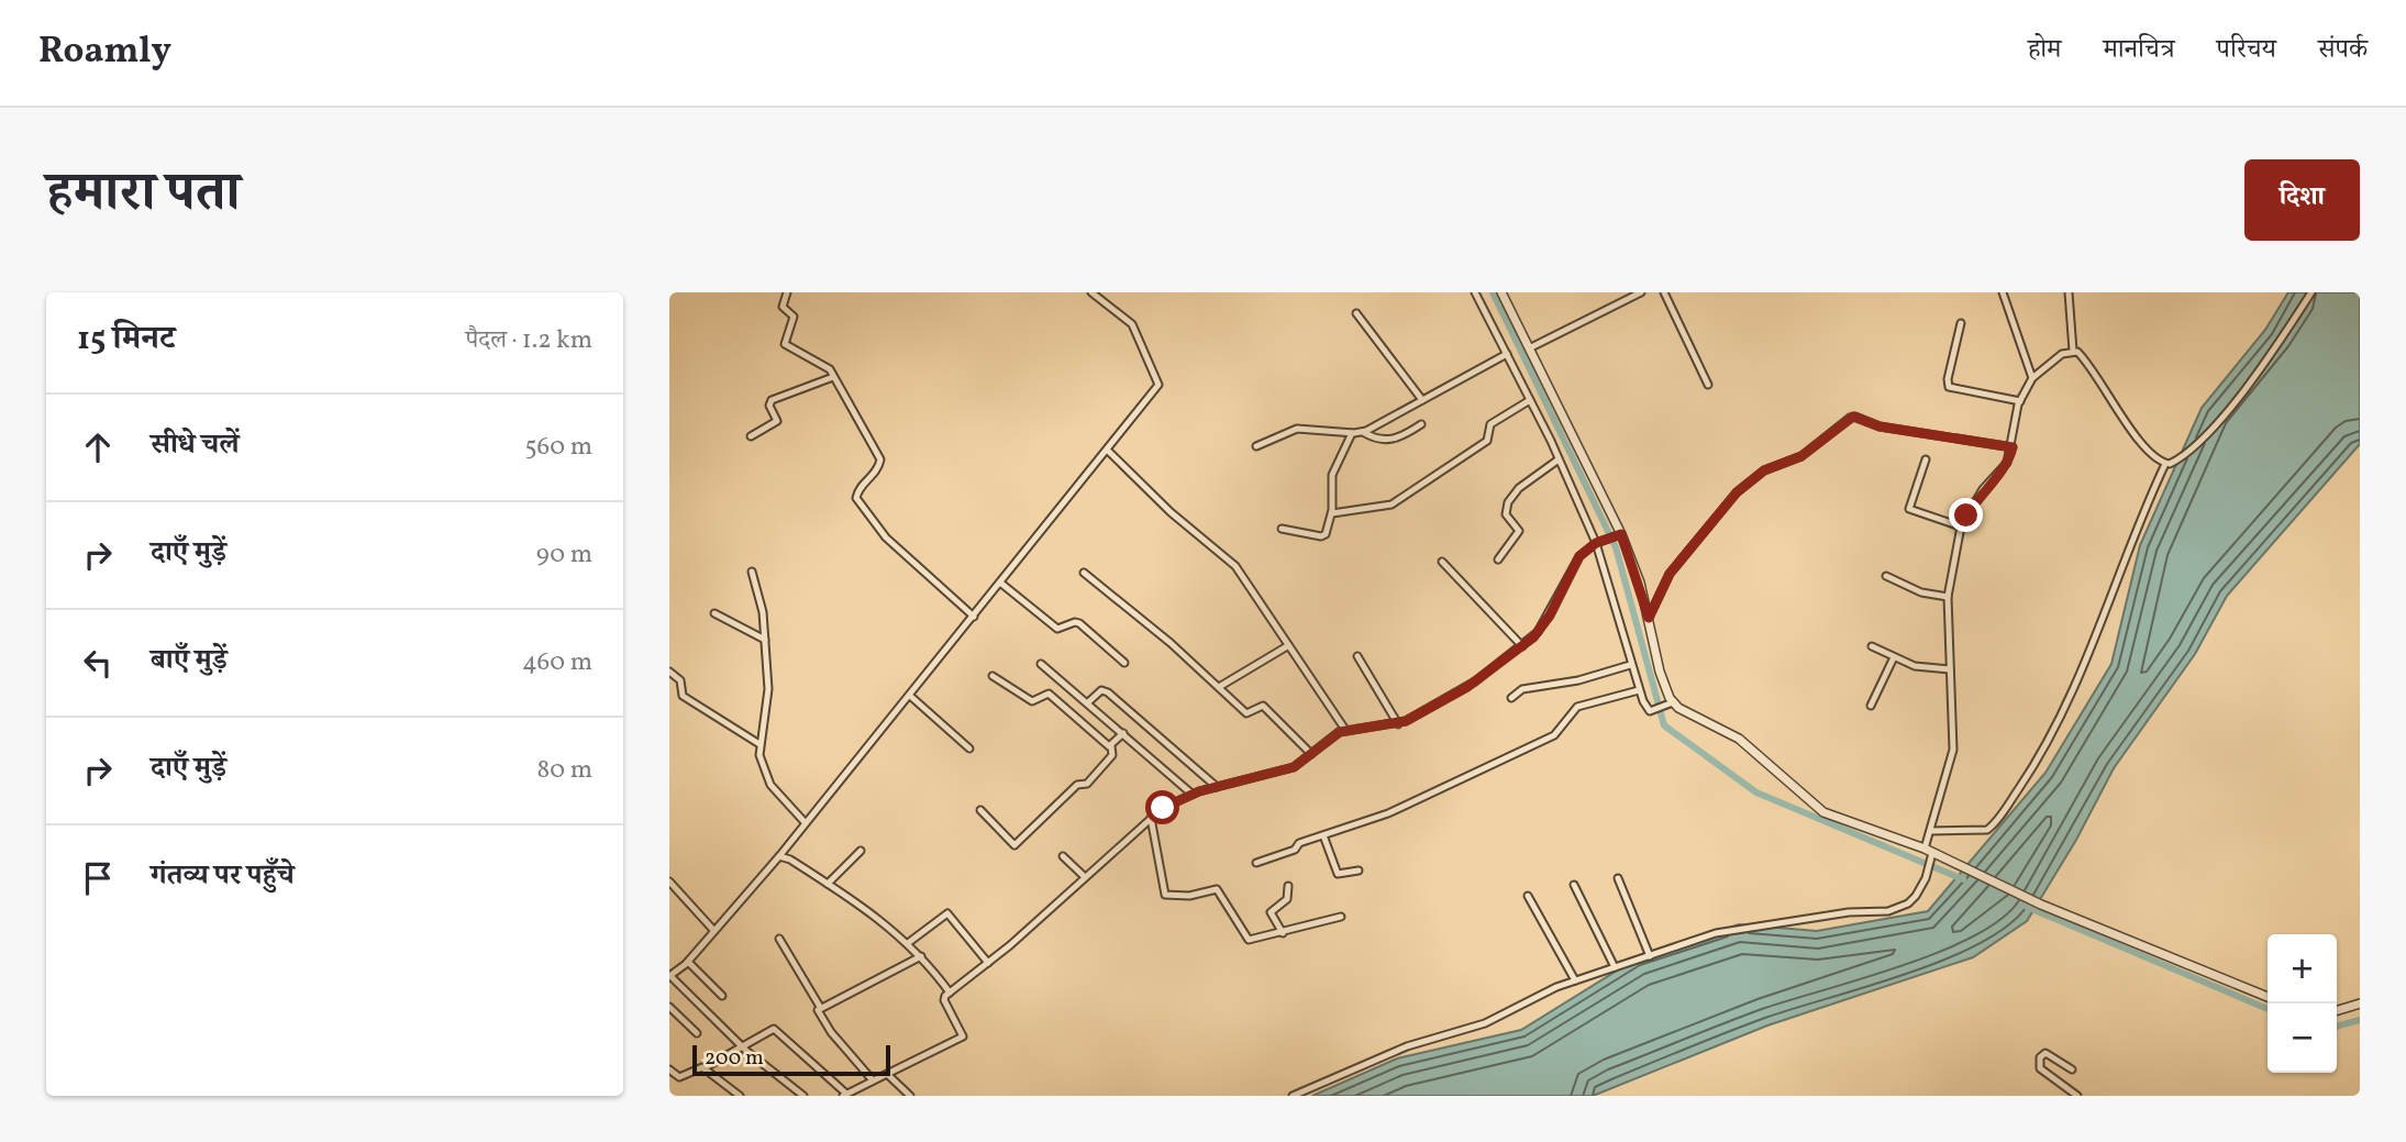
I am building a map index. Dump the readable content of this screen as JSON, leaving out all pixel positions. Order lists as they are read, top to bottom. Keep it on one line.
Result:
{"scale_bar":"200 m","page":{"header":"Roamly","nav":["होम","मानचित्र","परिचय","संपर्क"],"title":"हमारा पता","buttons":"दिशा","heading":["15 मिनट","पैदल · 1.2 km"],"list":[["सीधे चलें","560 m"],["दाएँ मुड़ें","90 m"],["बाएँ मुड़ें","460 m"],["दाएँ मुड़ें","80 m"],"गंतव्य पर पहुँचे"],"map_buttons":["+","−"],"scale":"200 m"}}
